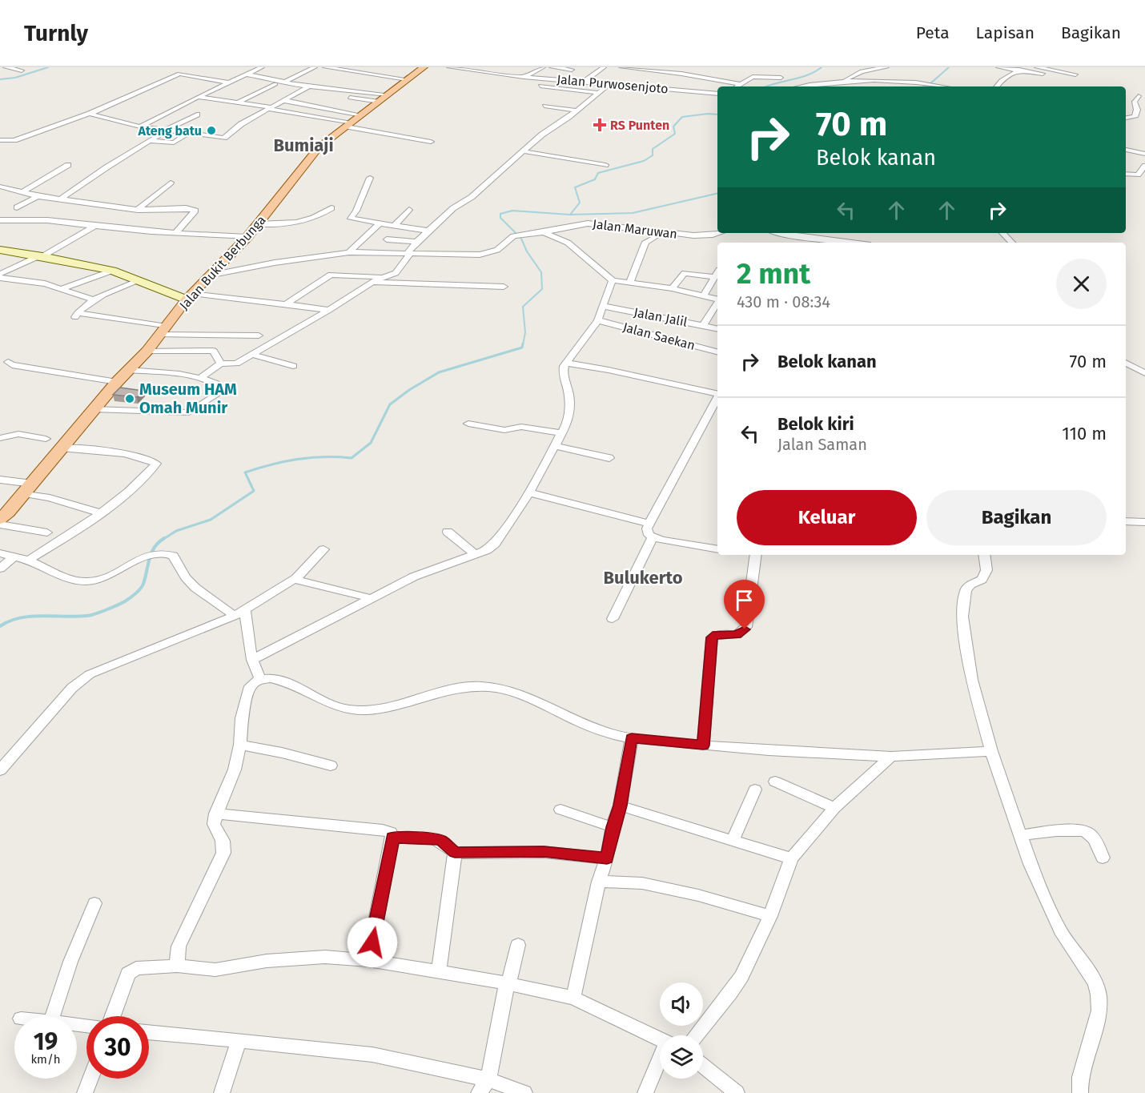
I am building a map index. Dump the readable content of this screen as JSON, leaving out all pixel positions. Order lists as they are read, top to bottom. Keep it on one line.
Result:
{"streets":{"main road":["Jalan Bukit Berbunga"],"street":["Jalan Purwosenjoto","Jalan Maruwan","Jalan Jalil","Jalan Saekan"]},"crossings":[["Jalan Maruwan","Jalan Bukit Berbunga"]],"districts":["Bumiaji","Bulukerto"],"places":{"health":["RS Punten"],"other":["Ateng batu","Museum HAM Omah Munir"]},"page":{"header":"Turnly","nav":["Peta","Lapisan","Bagikan"],"turn":["70 m","Belok kanan"],"heading":["2 mnt","430 m · 08:34"],"list":[{"name":"Belok kanan","value":"70 m"},{"name":"Belok kiri","note":"Jalan Saman","value":"110 m"}],"buttons":["Keluar","Bagikan"],"speed":"19 km/h","limit":"30"}}
